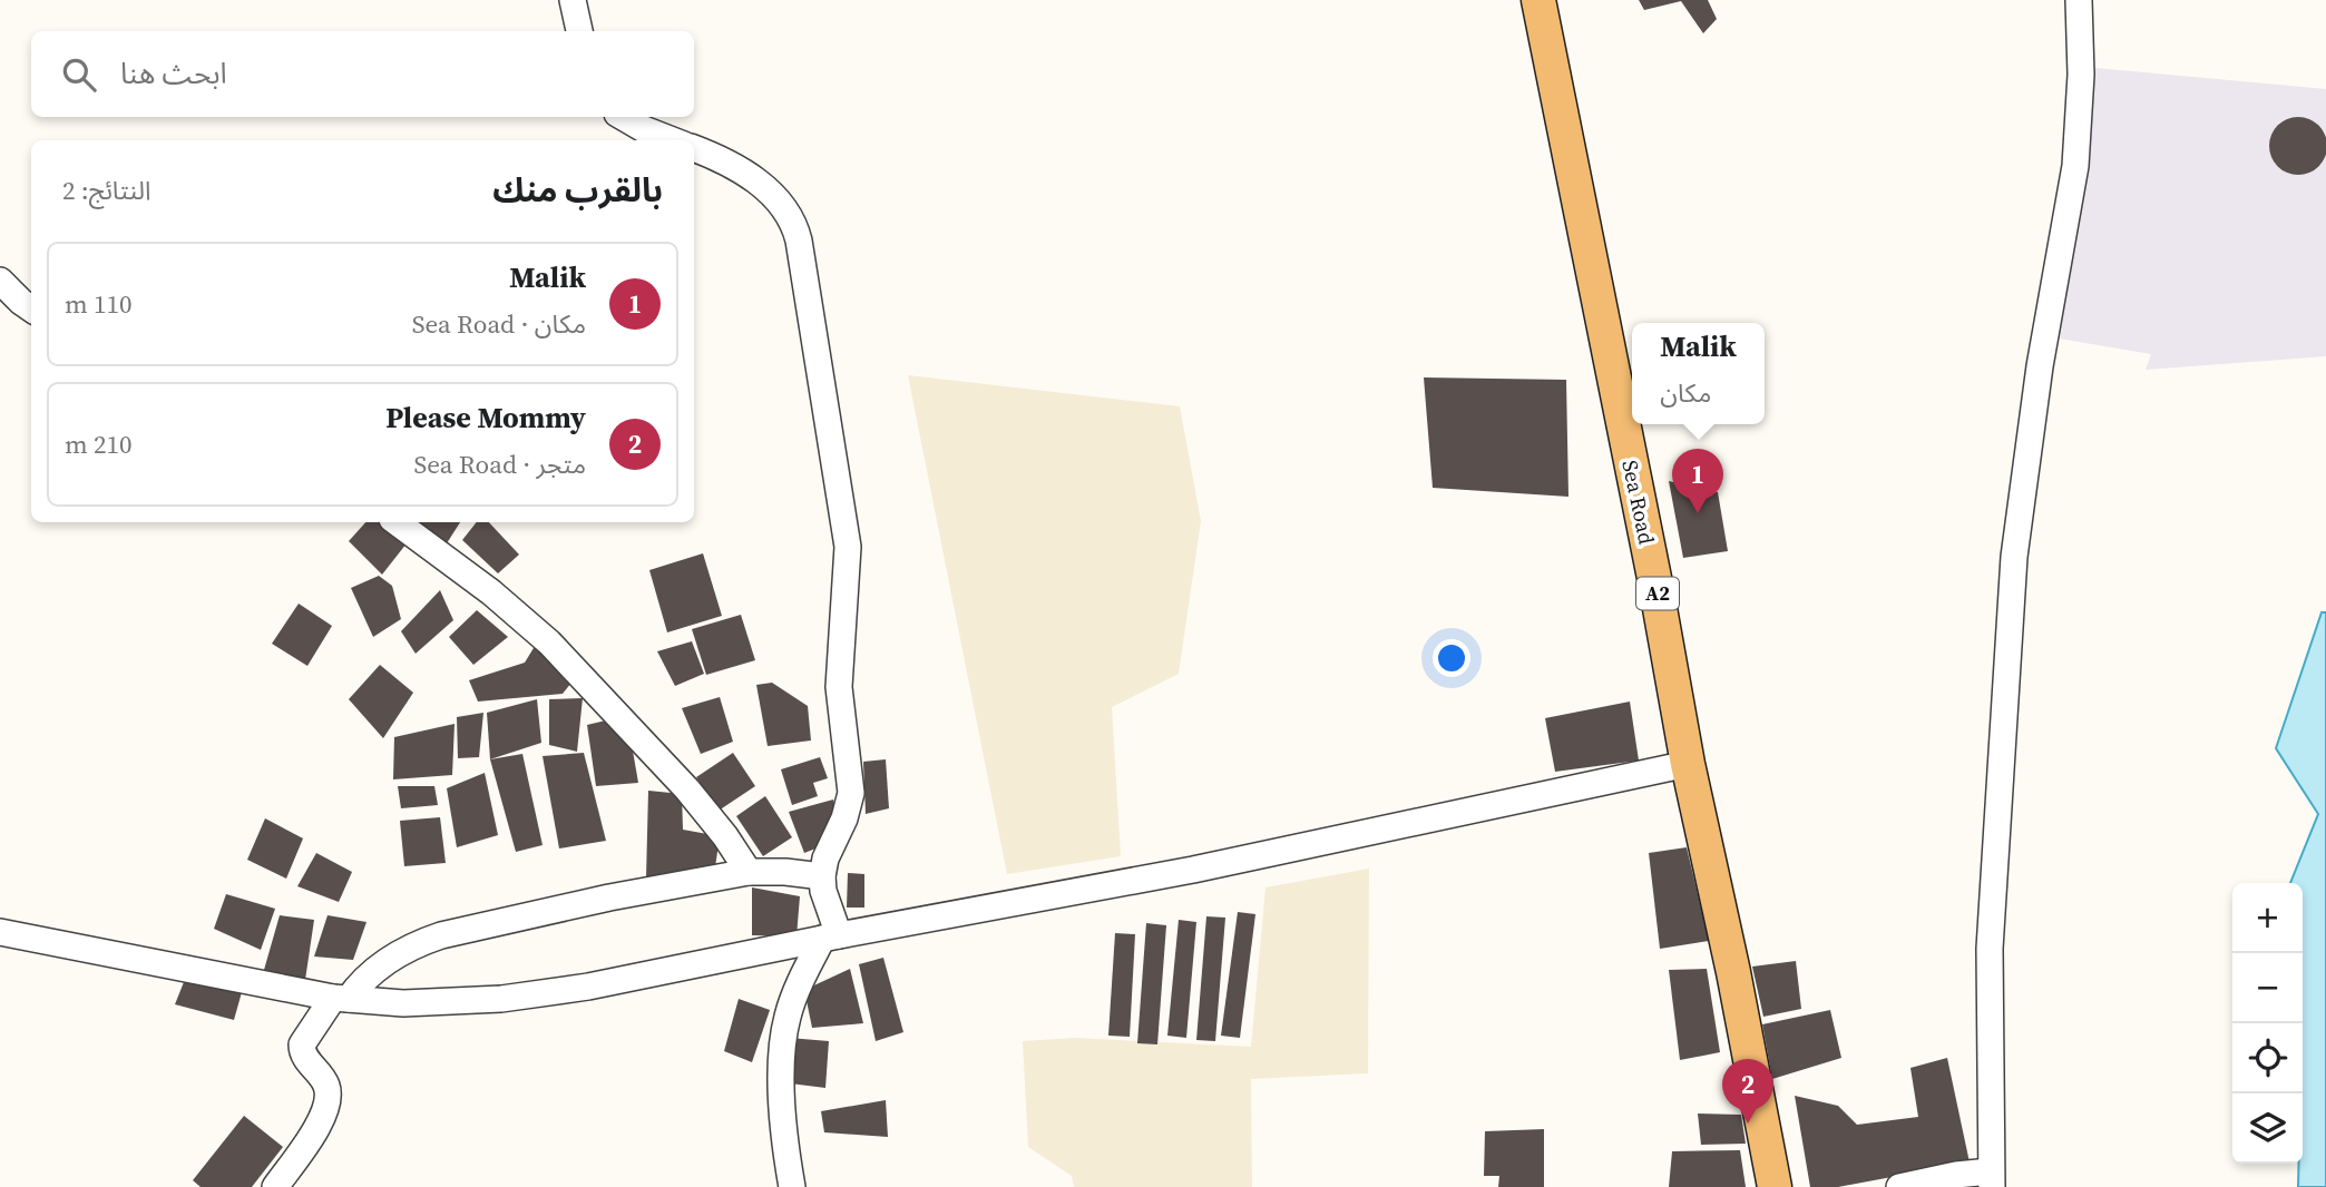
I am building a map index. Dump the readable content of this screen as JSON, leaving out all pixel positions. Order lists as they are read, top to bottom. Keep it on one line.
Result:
{"streets":{"main road":["Sea Road","A2"]},"page":{"search":"ابحث هنا","heading":["بالقرب منك","النتائج: 2"],"list":[{"mark":"1","name":"Malik","note":"مكان · Sea Road","value":"110 m"},{"mark":"2","name":"Please Mommy","note":"متجر · Sea Road","value":"210 m"}],"popup":["Malik","مكان"],"pins":["1","2"],"map_buttons":["+","−"]}}
